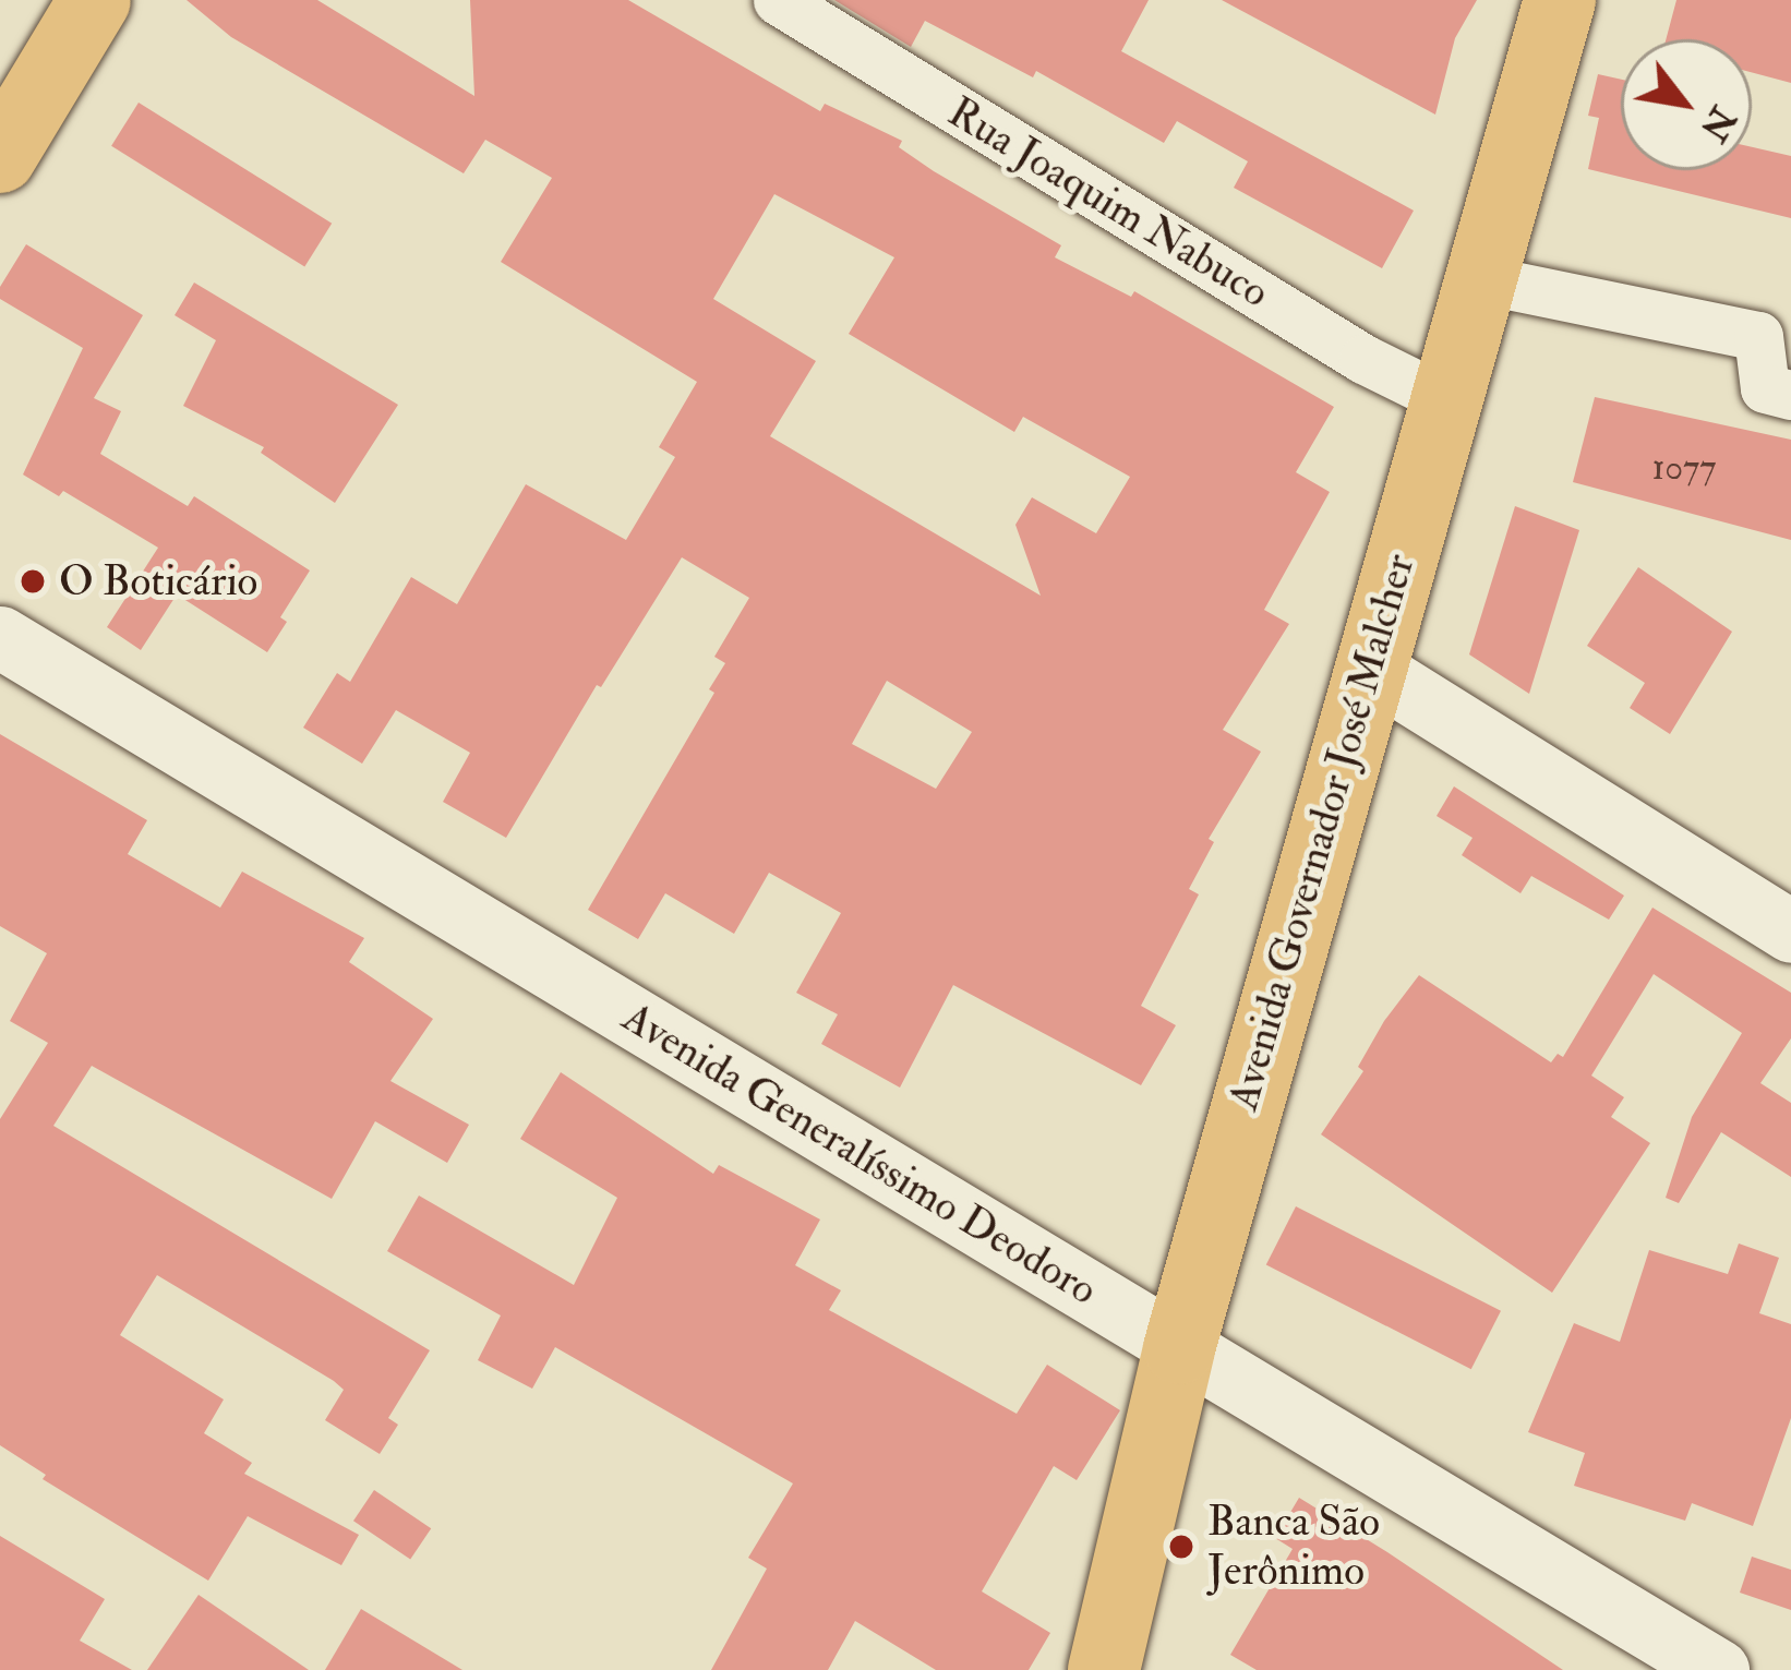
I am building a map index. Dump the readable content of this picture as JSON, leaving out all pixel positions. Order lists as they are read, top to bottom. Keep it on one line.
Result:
{"streets":{"main road":["Avenida Governador José Malcher"],"street":["Rua Joaquim Nabuco","Avenida Generalíssimo Deodoro"]},"crossings":[["Rua Joaquim Nabuco","Avenida Governador José Malcher"],["Avenida Governador José Malcher","Avenida Generalíssimo Deodoro"]],"places":["O Boticário","Banca São Jerônimo"],"house_numbers":["1077"],"north":"bottom right"}
